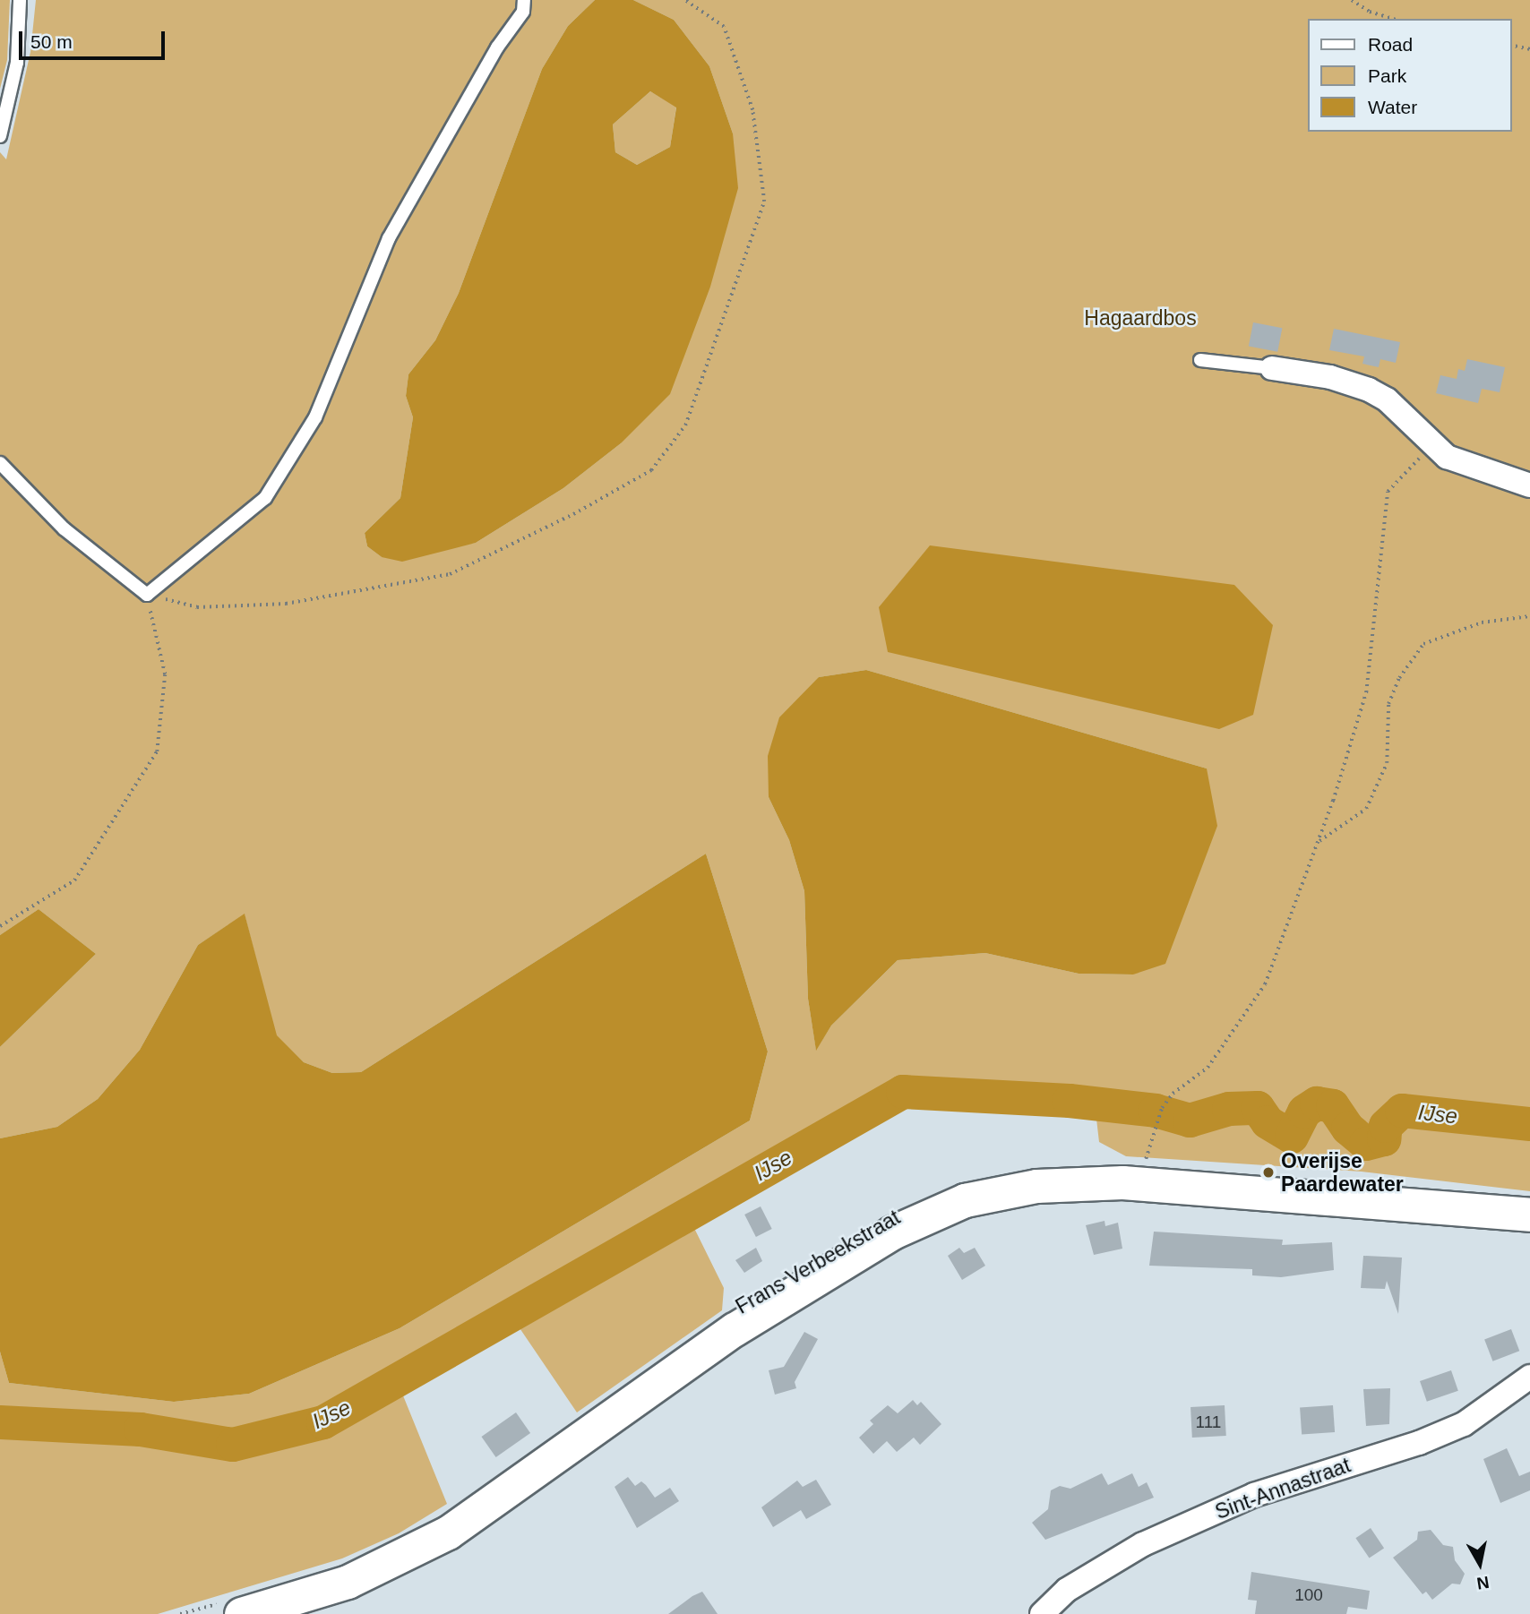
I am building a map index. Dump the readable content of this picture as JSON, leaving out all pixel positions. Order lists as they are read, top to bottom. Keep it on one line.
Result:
{"streets":{"main road":["Frans Verbeekstraat"],"street":["Sint-Annastraat"]},"water":["IJse"],"parks":["Hagaardbos"],"places":["Overijse Paardewater"],"house_numbers":["111","100"],"legend":["Road","Park","Water"],"scale_bar":"50 m","north":"bottom"}
